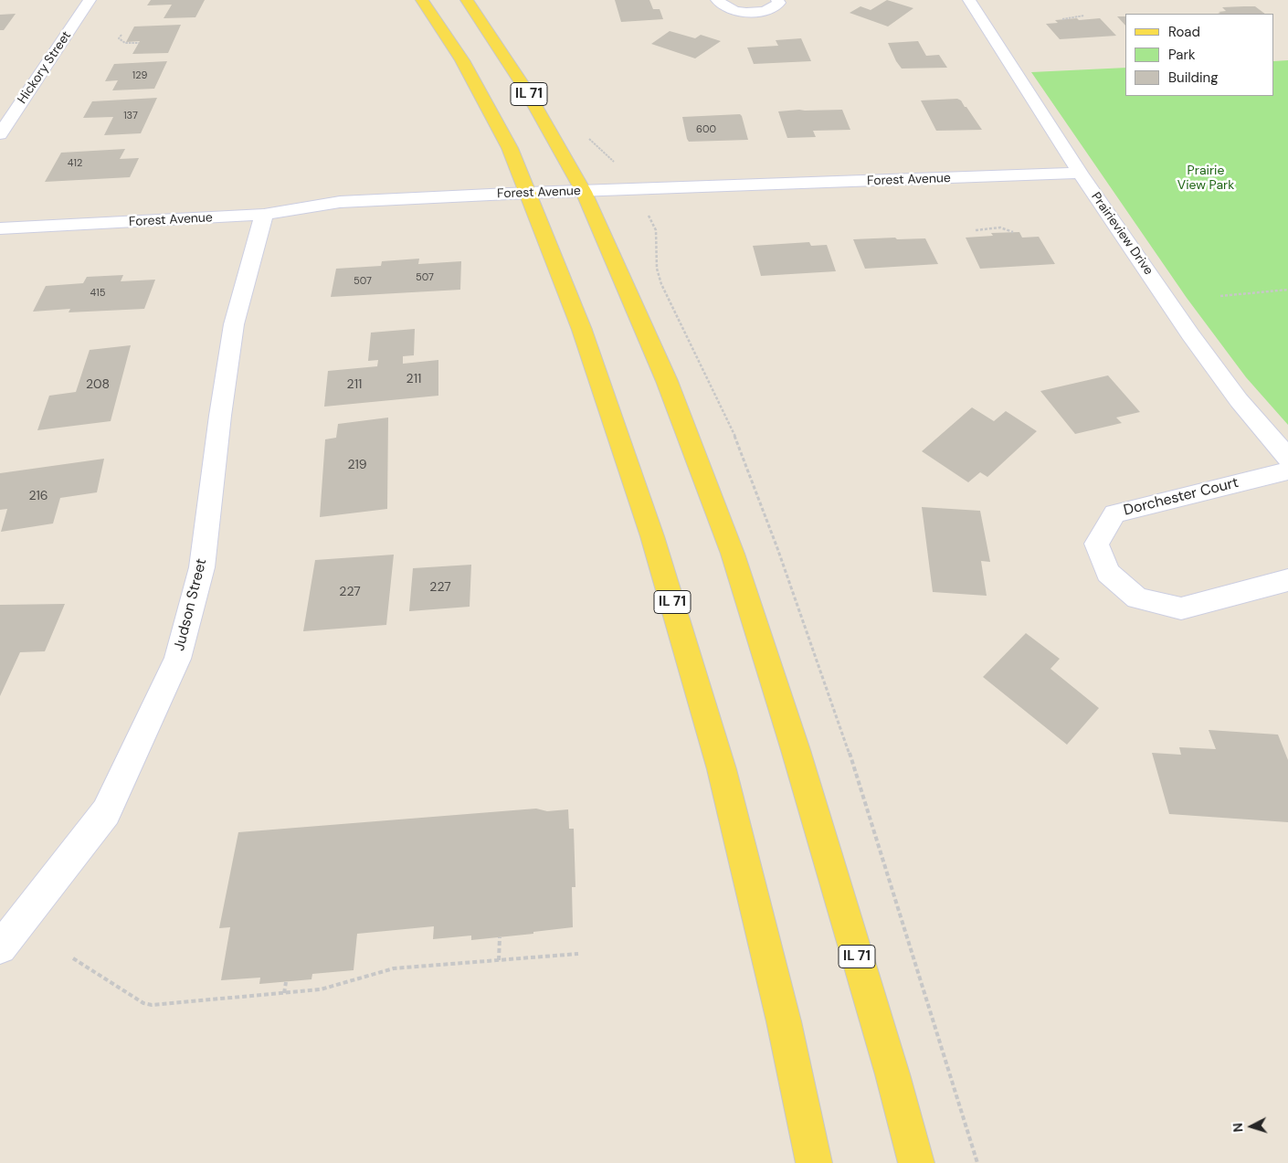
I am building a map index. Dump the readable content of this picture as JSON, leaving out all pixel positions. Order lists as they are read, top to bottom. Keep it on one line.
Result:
{"streets":{"main road":["IL 71"],"street":["Hickory Street","Forest Avenue","Prairieview Drive","Dorchester Court","Judson Street"]},"crossings":[["IL 71","Forest Avenue"],["Forest Avenue","Prairieview Drive"],["Forest Avenue","Judson Street"]],"parks":["Prairie View Park"],"house_numbers":["129","137","600","412","507","507","415","211","208","211","219","216","227","227"],"legend":["Road","Park","Building"],"north":"left"}
